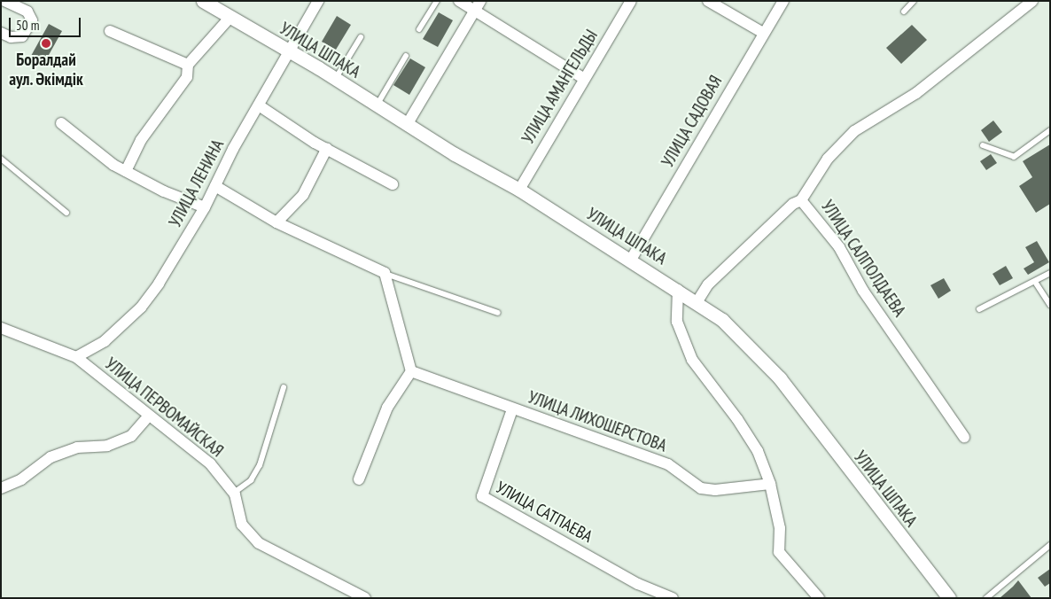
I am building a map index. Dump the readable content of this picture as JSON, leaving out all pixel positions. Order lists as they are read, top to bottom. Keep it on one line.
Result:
{"streets":{"street":["УЛИЦА ШПАКА","УЛИЦА АМАНГЕЛЬДЫ","УЛИЦА САДОВАЯ","УЛИЦА ЛЕНИНА","УЛИЦА САЛПОЛДАЕВА","УЛИЦА ПЕРВОМАЙСКАЯ","УЛИЦА ЛИХОШЕРСТОВА","УЛИЦА САТПАЕВА"]},"crossings":[["УЛИЦА ШПАКА","УЛИЦА АМАНГЕЛЬДЫ"],["УЛИЦА ШПАКА","УЛИЦА САДОВАЯ"],["УЛИЦА ШПАКА","УЛИЦА ЛЕНИНА"],["УЛИЦА ШПАКА","УЛИЦА САЛПОЛДАЕВА"],["УЛИЦА ЛЕНИНА","УЛИЦА ПЕРВОМАЙСКАЯ"],["УЛИЦА ЛИХОШЕРСТОВА","УЛИЦА САТПАЕВА"]],"places":["Боралдай аул. Әкімдік"],"scale_bar":"50 m"}
